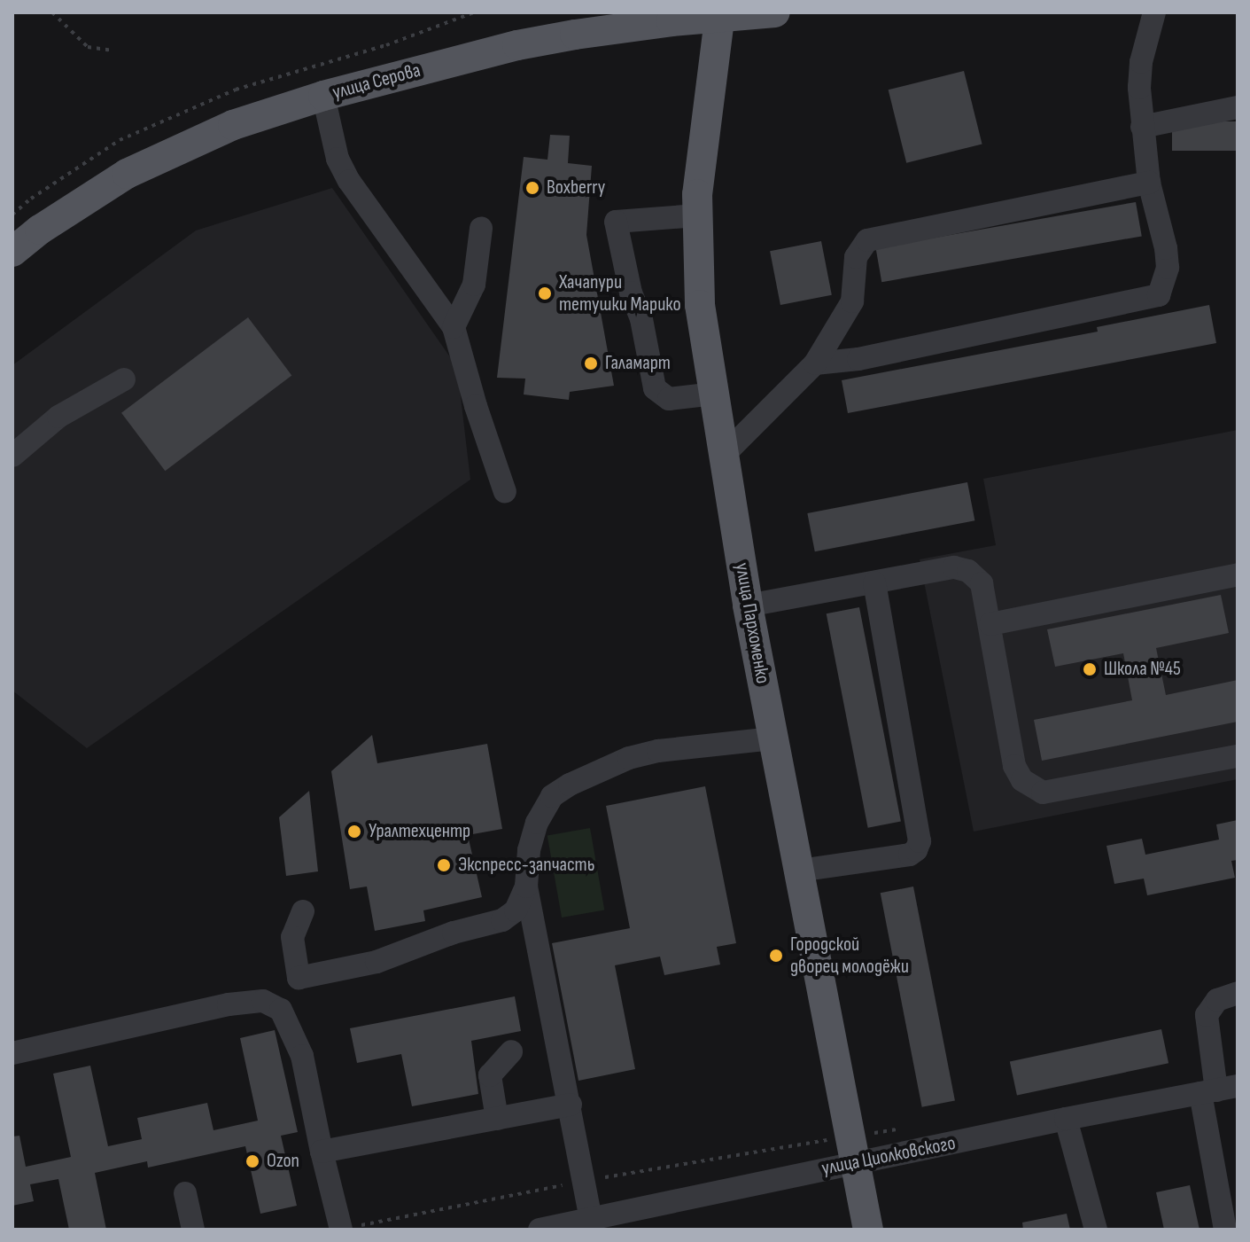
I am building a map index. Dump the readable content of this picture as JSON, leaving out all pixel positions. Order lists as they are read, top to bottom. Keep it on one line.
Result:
{"streets":{"main road":["улица Серова","улица Пархоменко"],"street":["улица Циолковского"]},"crossings":[["улица Серова","улица Пархоменко"],["улица Пархоменко","улица Циолковского"]],"places":["Boxberry","Хачапури тетушки Марико","Галамарт","Школа №45","Уралтехцентр","Экспресс-запчасть","Городской дворец молодёжи","Ozon"]}
